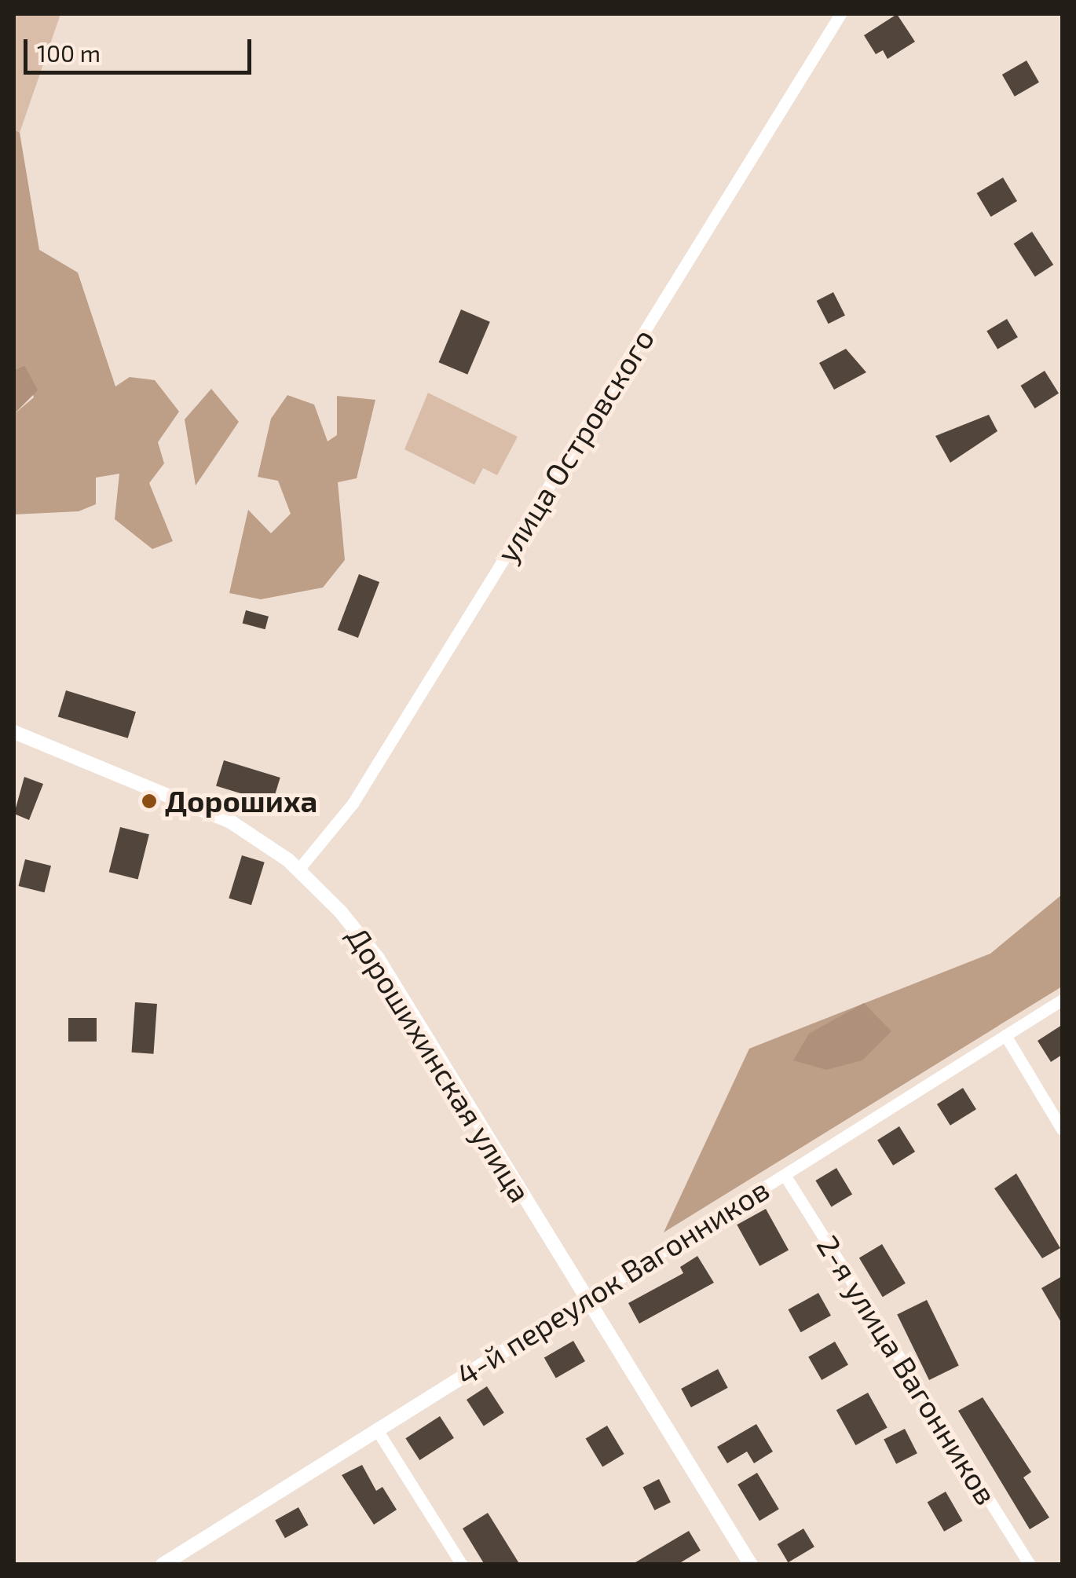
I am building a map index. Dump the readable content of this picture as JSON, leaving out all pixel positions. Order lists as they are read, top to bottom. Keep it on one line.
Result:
{"streets":{"street":["улица Островского","Дорошихинская улица","4-й переулок Вагонников","2-я улица Вагонников"]},"crossings":[["улица Островского","Дорошихинская улица"],["Дорошихинская улица","4-й переулок Вагонников"],["4-й переулок Вагонников","2-я улица Вагонников"]],"places":["Дорошиха"],"scale_bar":"100 m"}
